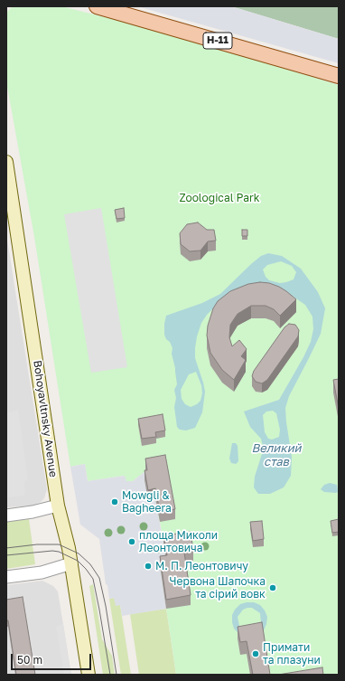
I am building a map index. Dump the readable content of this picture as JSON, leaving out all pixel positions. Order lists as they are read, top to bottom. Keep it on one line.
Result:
{"streets":{"main road":["Н-11","Bohoyavltnsky Avenue"]},"water":["Великий став"],"parks":["Zoological Park"],"places":["Mowgli & Bagheera","площа Миколи Леонтовича","М. П. Леонтовичу","Червона Шапочка та сірий вовк","Примати та плазуни"],"scale_bar":"50 m"}
